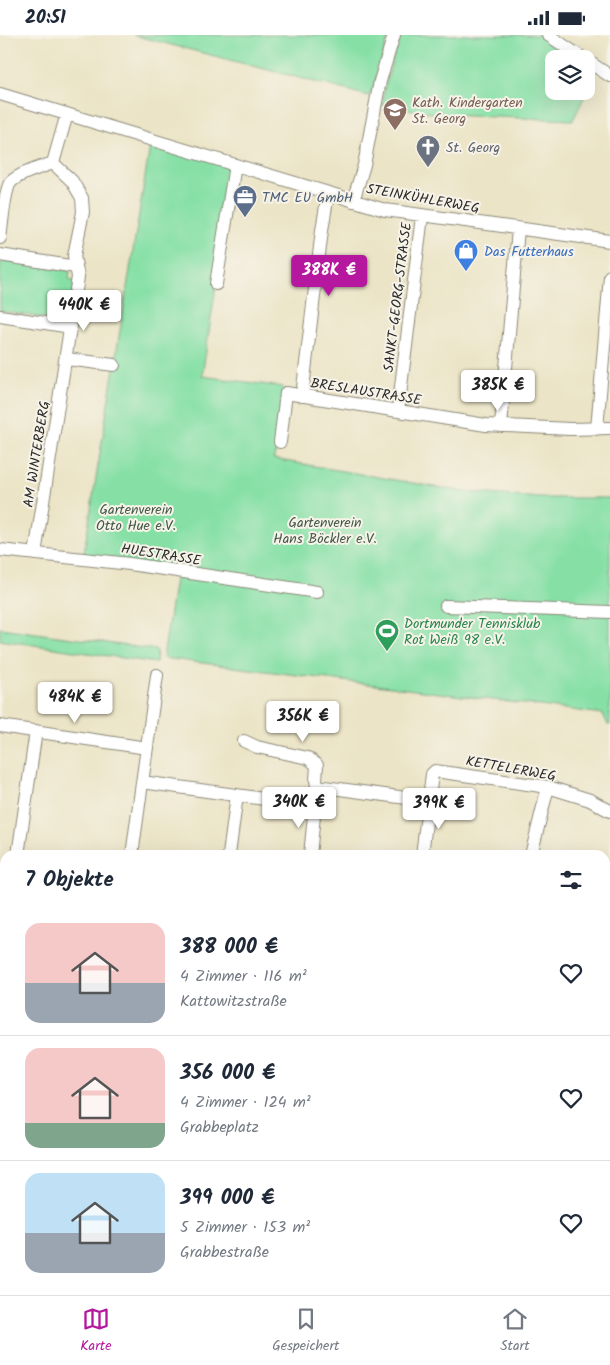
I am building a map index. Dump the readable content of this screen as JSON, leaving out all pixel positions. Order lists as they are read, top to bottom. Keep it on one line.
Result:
{"streets":{"street":["STEINKÜHLERWEG","SANKT-GEORG-STRASSE","BRESLAUSTRASSE","AM WINTERBERG","HUESTRASSE","KETTELERWEG"]},"crossings":[["STEINKÜHLERWEG","SANKT-GEORG-STRASSE"],["SANKT-GEORG-STRASSE","BRESLAUSTRASSE"],["AM WINTERBERG","HUESTRASSE"]],"parks":["Gartenverein Otto Hue e.V.","Gartenverein Hans Böckler e.V."],"places":{"school or university":["Kath. Kindergarten St. Georg"],"church":["St. Georg"],"office":["TMC EU GmbH"],"shop":["Das Futterhaus"],"sports":["Dortmunder Tennisklub Rot Weiß 98 e.V."]},"page":{"status":"20:51","price":["388K €","440K €","385K €","484K €","356K €","340K €","399K €"],"heading":"7 Objekte","list":[{"name":"388 000 €","note":"4 Zimmer · 116 m² · Kattowitzstraße"},{"name":"356 000 €","note":"4 Zimmer · 124 m² · Grabbeplatz"},{"name":"399 000 €","note":"5 Zimmer · 153 m² · Grabbestraße"}],"tabs":["Karte","Gespeichert","Start"]}}
